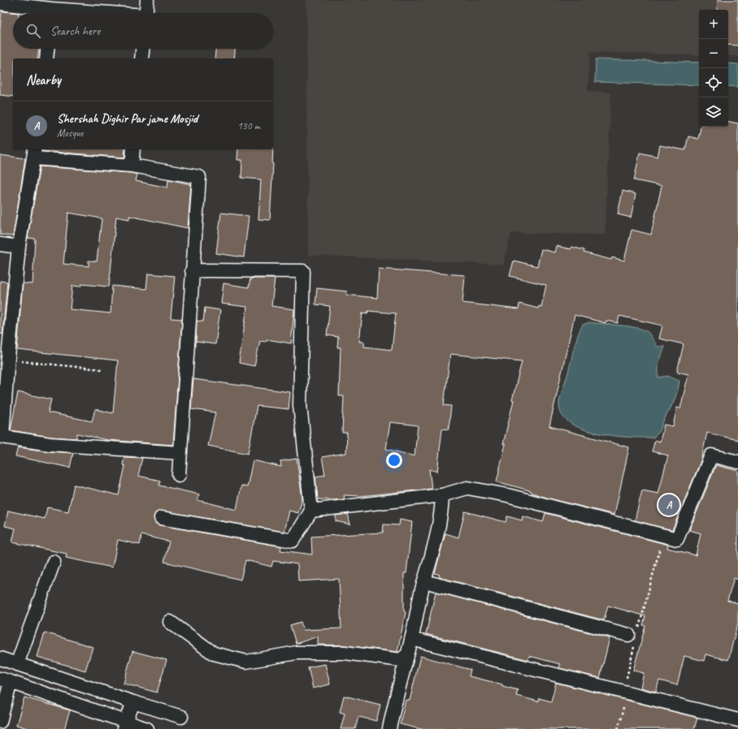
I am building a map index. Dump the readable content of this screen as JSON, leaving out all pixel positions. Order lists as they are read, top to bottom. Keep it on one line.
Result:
{"page":{"map_buttons":["+","−"],"search":"Search here","heading":"Nearby","list":[{"mark":"A","name":"Shershah Dighir Par jame Mosjid","note":"Mosque","value":"130 m"}],"pins":"A"}}
